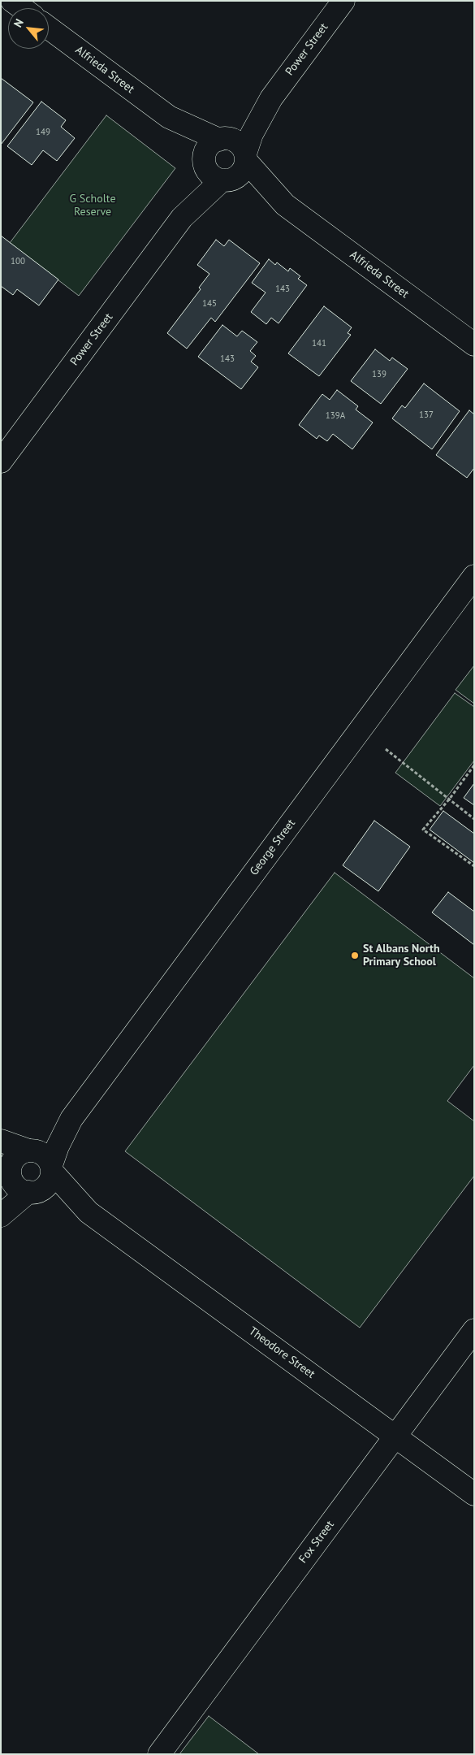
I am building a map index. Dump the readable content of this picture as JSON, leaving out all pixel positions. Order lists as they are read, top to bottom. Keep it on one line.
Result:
{"streets":{"street":["Power Street","Alfrieda Street","George Street","Theodore Street","Fox Street"]},"crossings":[["Power Street","Alfrieda Street"],["George Street","Theodore Street"],["Theodore Street","Fox Street"]],"parks":["G Scholte Reserve"],"places":["St Albans North Primary School"],"house_numbers":["149","100","143","145","141","143","139","137","139A"],"north":"top left"}
